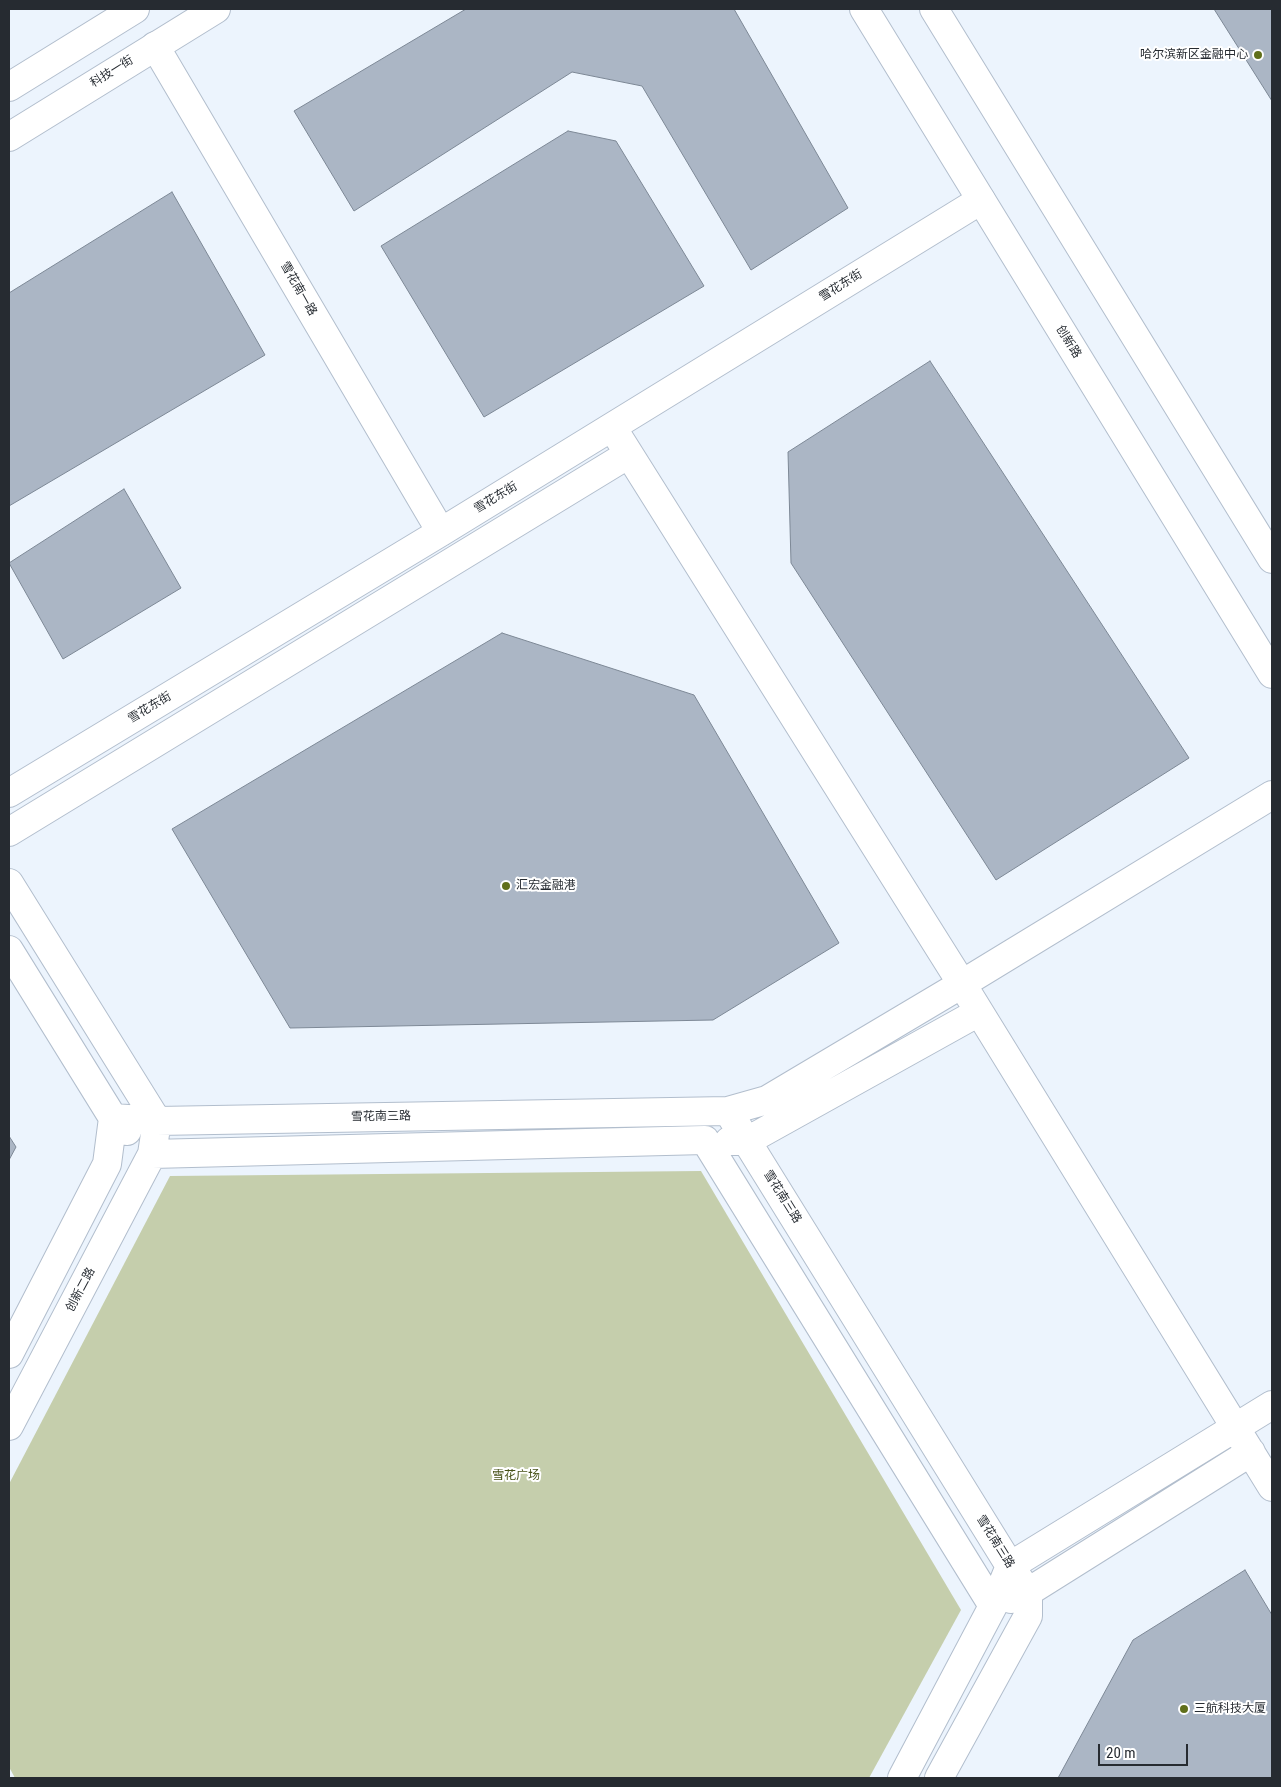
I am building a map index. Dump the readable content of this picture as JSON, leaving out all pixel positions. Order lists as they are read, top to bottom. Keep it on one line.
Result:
{"streets":{"street":["科技一街","雪花东街","雪花南一路","创新路","雪花南三路","创新二路"]},"crossings":[["科技一街","雪花南一路"],["雪花东街","雪花南一路"],["雪花东街","创新路"],["雪花南三路","创新二路"]],"parks":["雪花广场"],"places":["哈尔滨新区金融中心","汇宏金融港","三航科技大厦"],"scale_bar":"20 m"}
